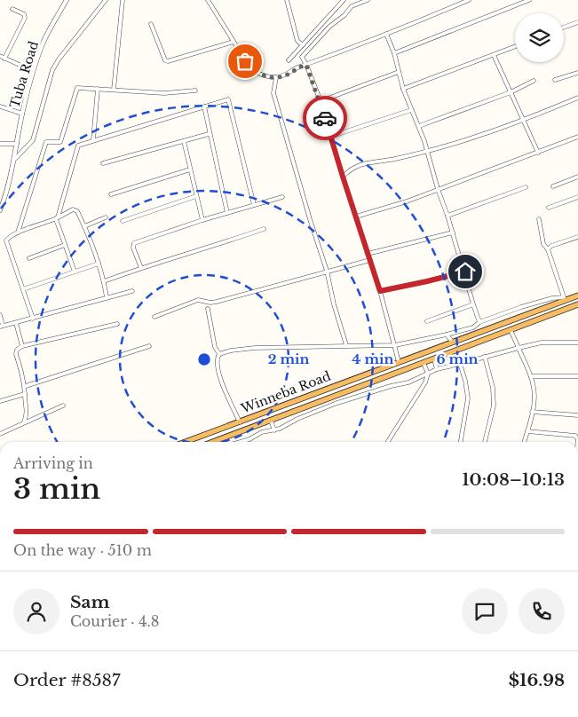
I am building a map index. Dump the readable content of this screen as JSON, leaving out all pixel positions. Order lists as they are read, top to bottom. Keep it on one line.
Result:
{"streets":{"highway":["Winneba Road"],"street":["Tuba Road"]},"page":{"heading":["3 min","Arriving in","10:08–10:13"],"panel":["Sam","Courier · 4.8","Order #8587","$16.98"],"bar":"On the way · 510 m"},"rings":["2 min","4 min","6 min"]}
